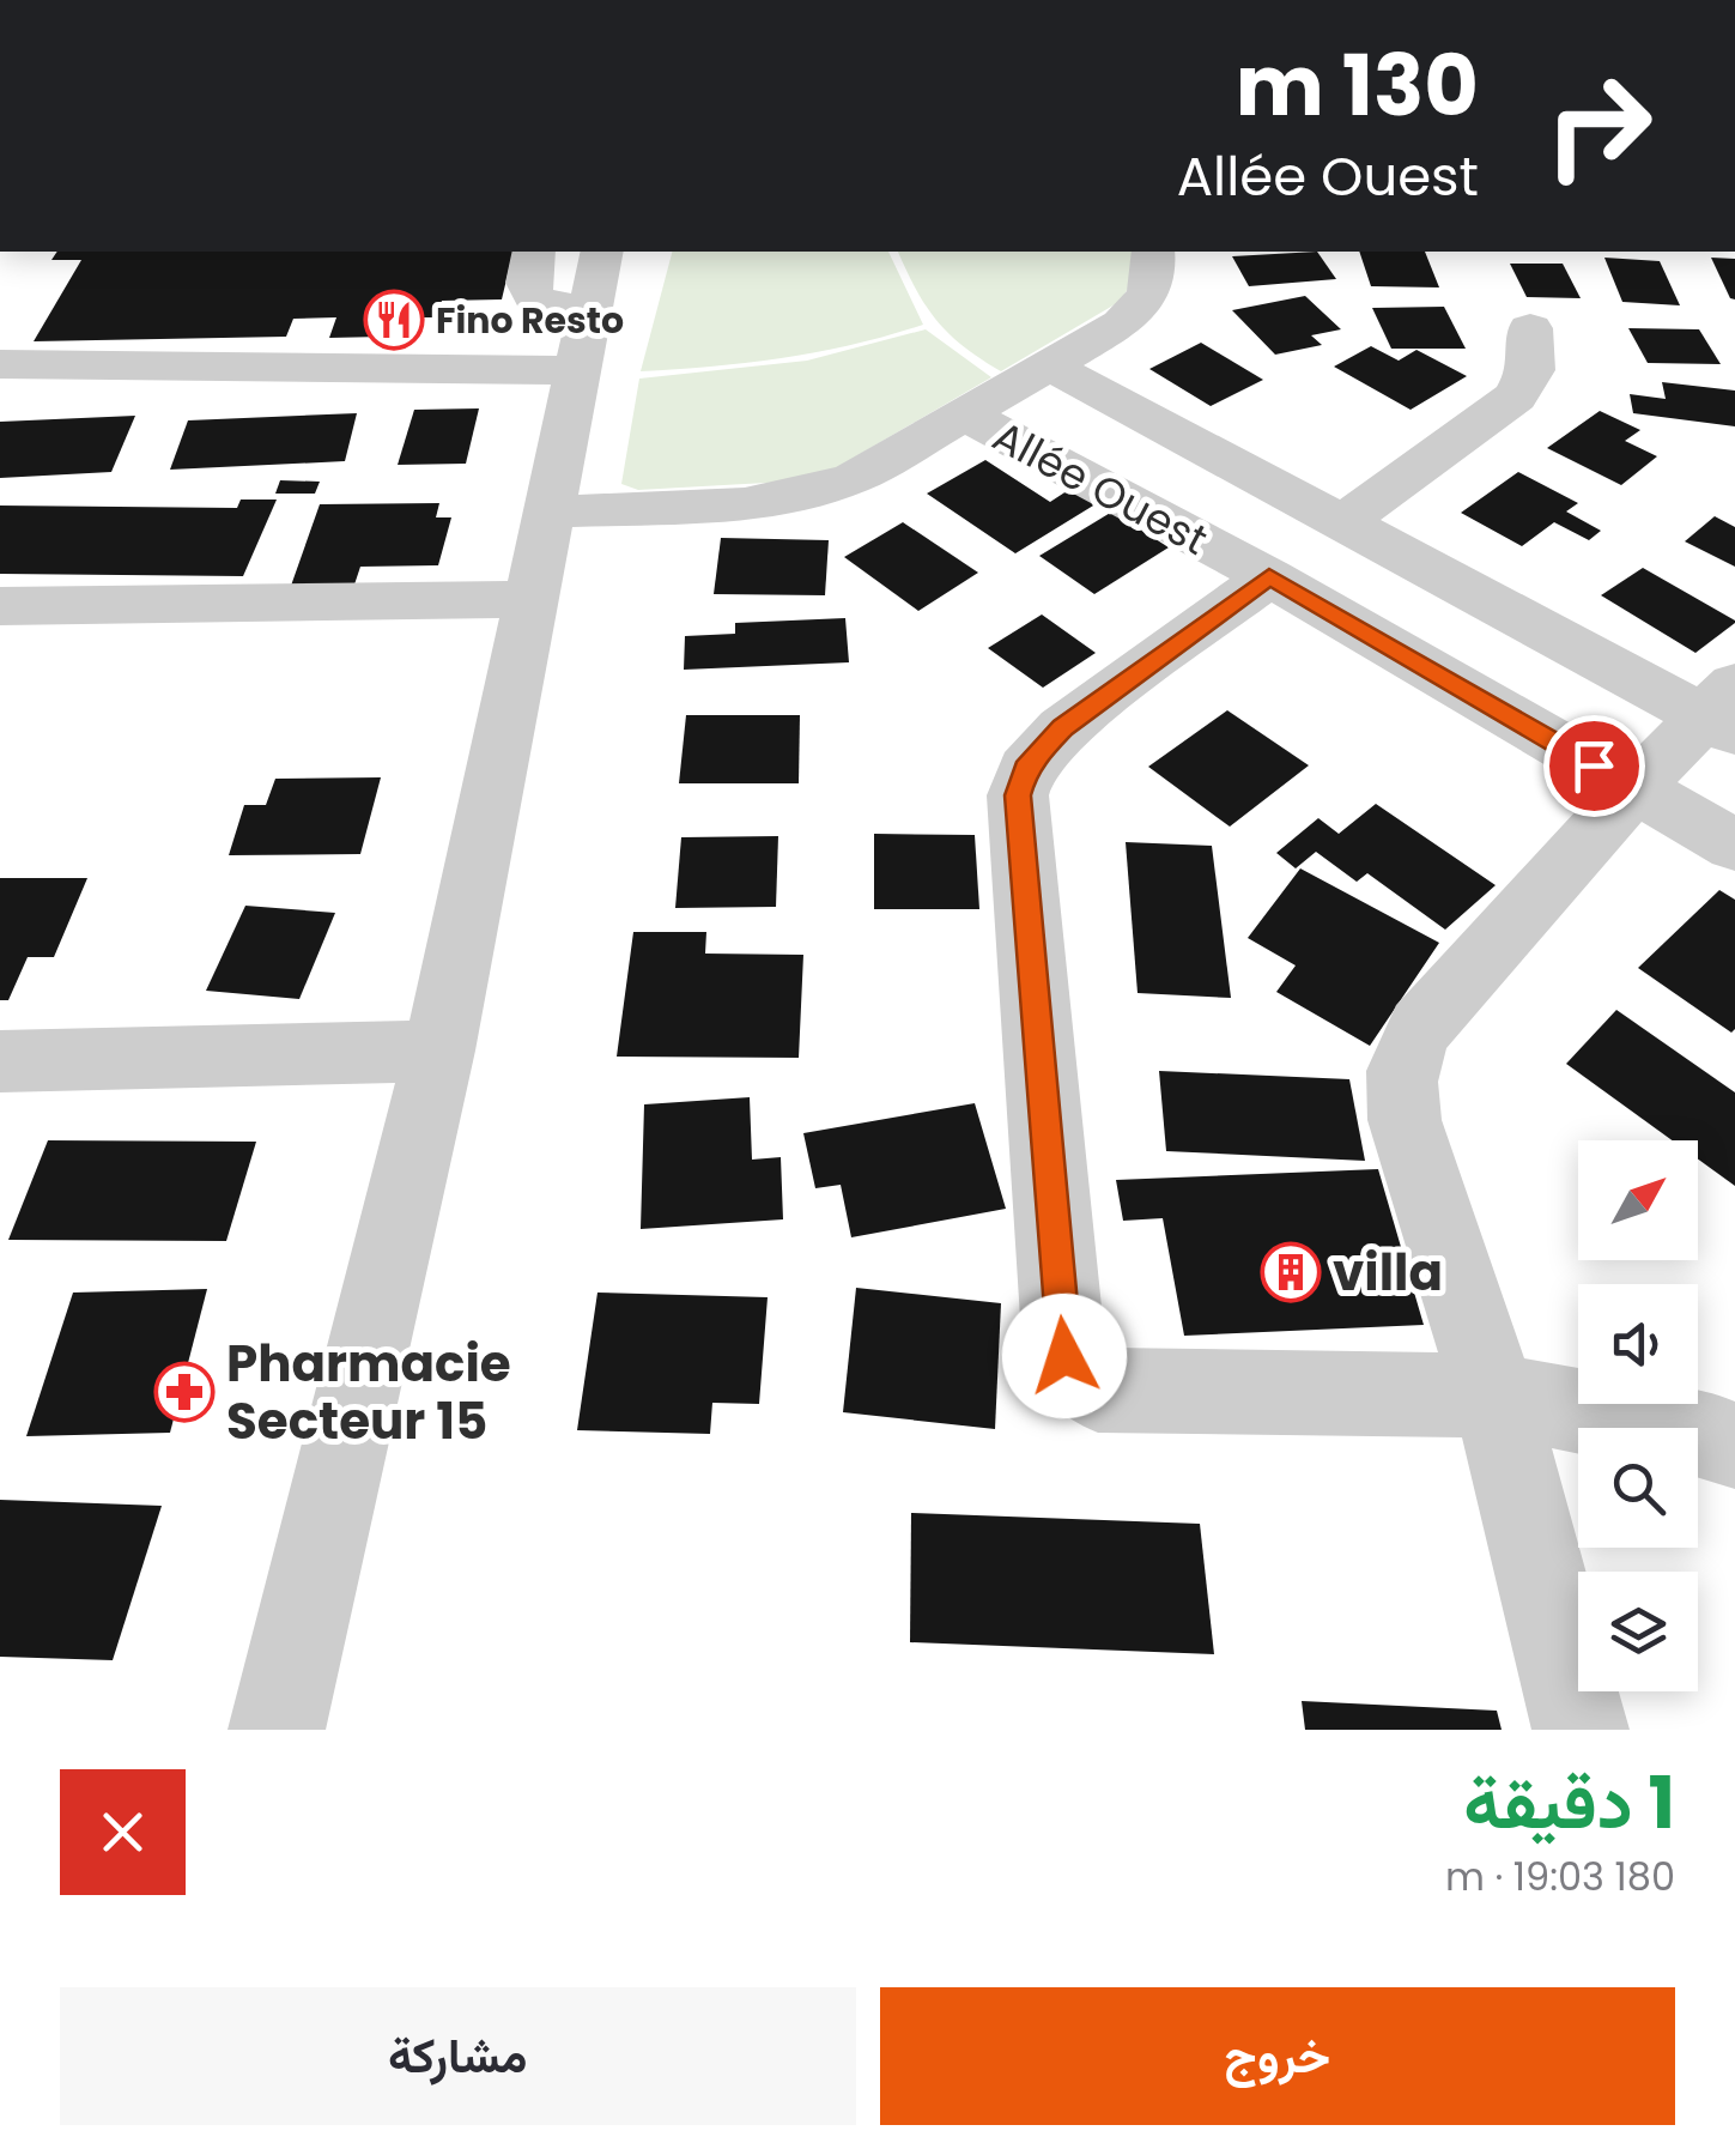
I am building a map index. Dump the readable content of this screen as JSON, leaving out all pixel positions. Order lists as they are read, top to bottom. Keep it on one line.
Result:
{"streets":{"street":["Allée Ouest"]},"places":{"restaurant":["Fino Resto"],"building":["villa"],"pharmacy":["Pharmacie Secteur 15"]},"north":"top right","page":{"turn":["130 m","Allée Ouest"],"heading":["1 دقيقة","180 m · 19:03"],"buttons":["خروج","مشاركة"]}}
